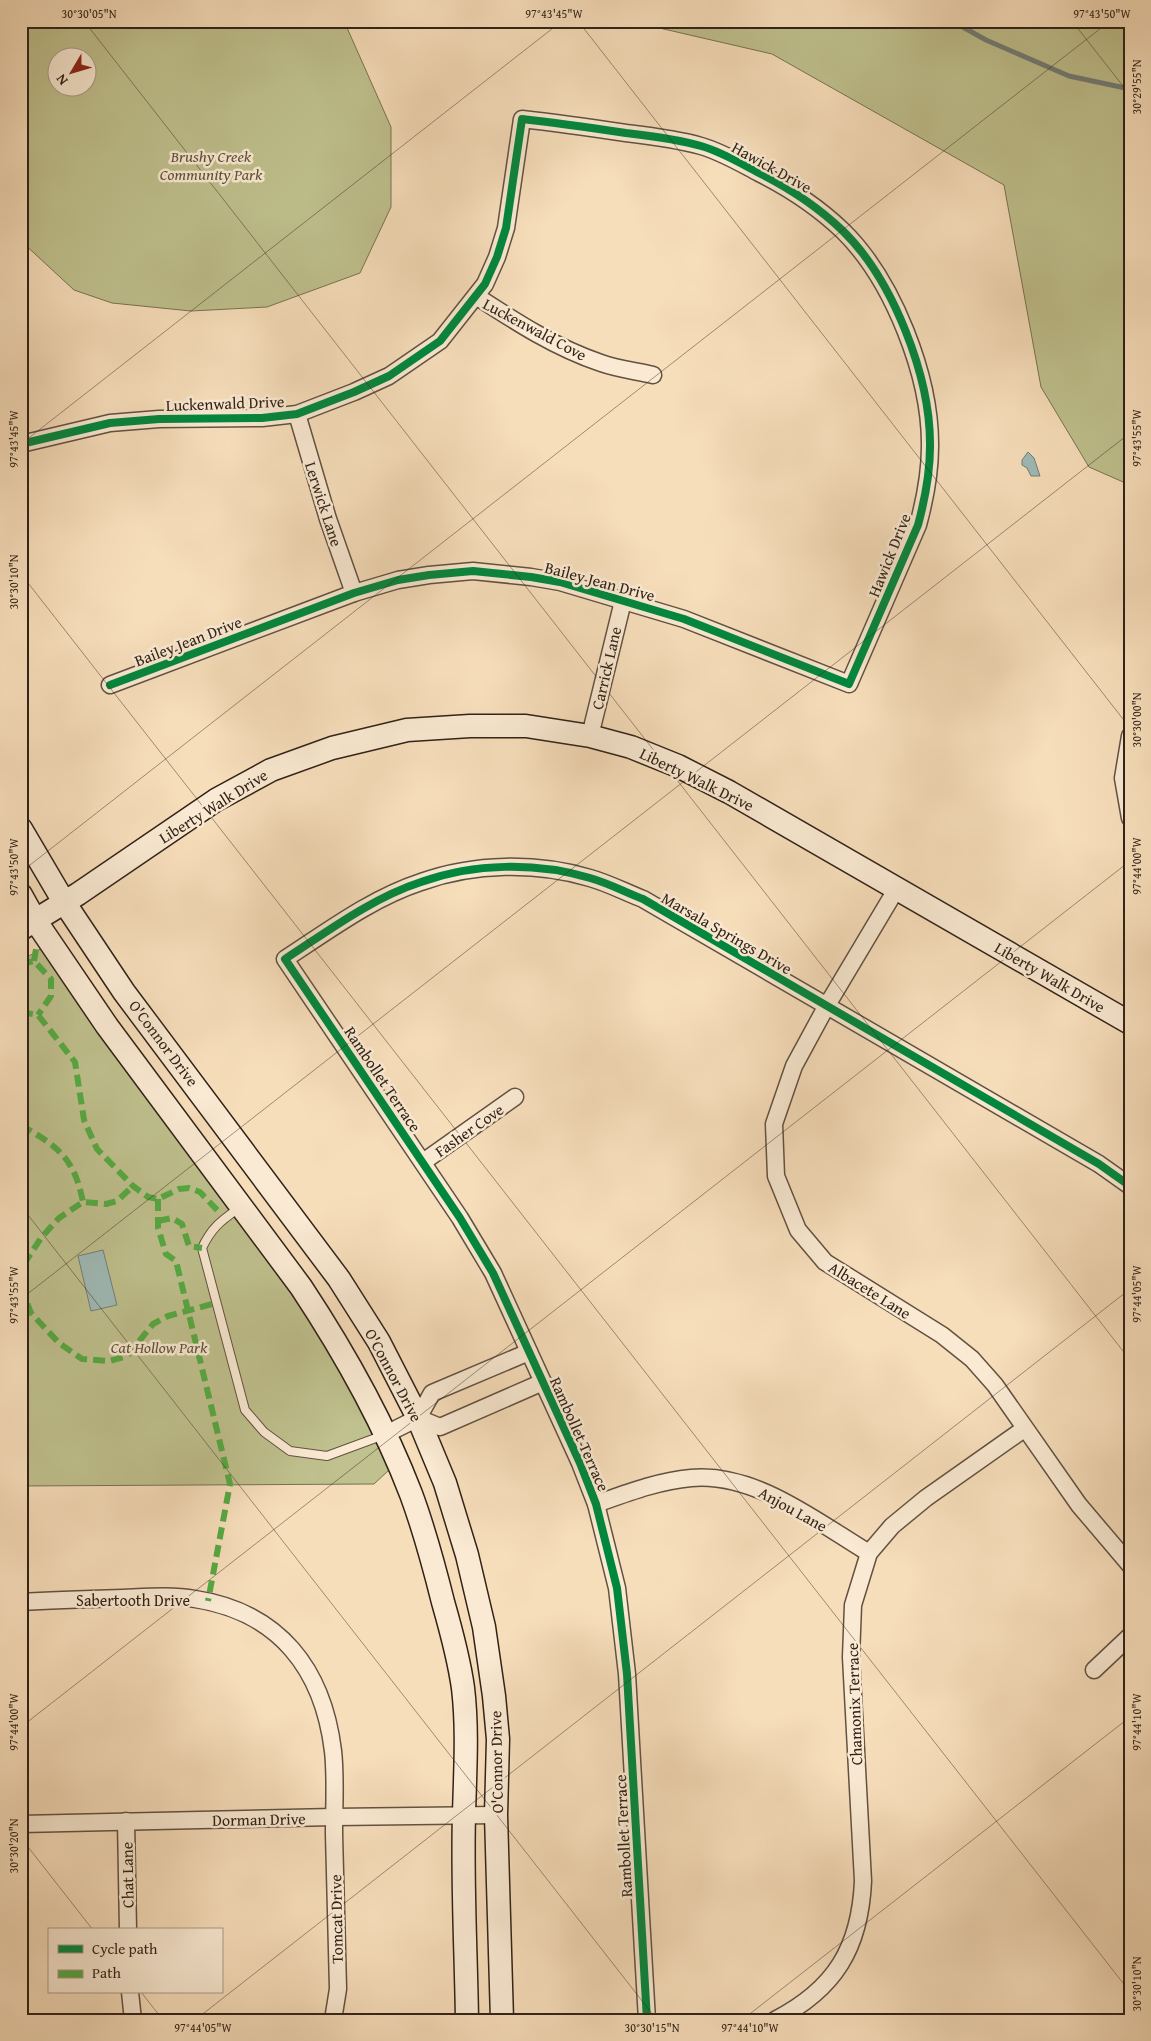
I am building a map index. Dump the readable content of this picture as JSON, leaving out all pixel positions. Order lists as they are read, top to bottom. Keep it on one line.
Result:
{"streets":{"main road":["Liberty Walk Drive","O'Connor Drive"],"street":["Hawick Drive","Luckenwald Cove","Luckenwald Drive","Lerwick Lane","Bailey Jean Drive","Carrick Lane","Marsala Springs Drive","Rambollet Terrace","Fasher Cove","Albacete Lane","Anjou Lane","Sabertooth Drive","Chamonix Terrace","Dorman Drive","Chat Lane","Tomcat Drive"]},"crossings":[["Hawick Drive","Luckenwald Drive"],["Hawick Drive","Bailey Jean Drive"],["Luckenwald Cove","Luckenwald Drive"],["Luckenwald Drive","Lerwick Lane"],["Lerwick Lane","Bailey Jean Drive"],["Bailey Jean Drive","Carrick Lane"],["Carrick Lane","Liberty Walk Drive"],["Liberty Walk Drive","O'Connor Drive"],["Liberty Walk Drive","Albacete Lane"],["Marsala Springs Drive","Rambollet Terrace"],["Marsala Springs Drive","Albacete Lane"],["O'Connor Drive","Dorman Drive"],["Rambollet Terrace","Fasher Cove"],["Rambollet Terrace","Anjou Lane"],["Albacete Lane","Chamonix Terrace"],["Anjou Lane","Chamonix Terrace"],["Sabertooth Drive","Dorman Drive"],["Sabertooth Drive","Tomcat Drive"],["Dorman Drive","Chat Lane"],["Dorman Drive","Tomcat Drive"]],"parks":["Brushy Creek Community Park","Cat Hollow Park"],"legend":["Cycle path","Path"],"north":"bottom left","coordinates":["30°30'05\"N","97°43'45\"W","97°43'50\"W","30°29'55\"N","97°43'55\"W","30°30'10\"N","30°30'00\"N","97°44'00\"W","97°44'05\"W","97°44'10\"W","30°30'20\"N","30°30'15\"N"]}
